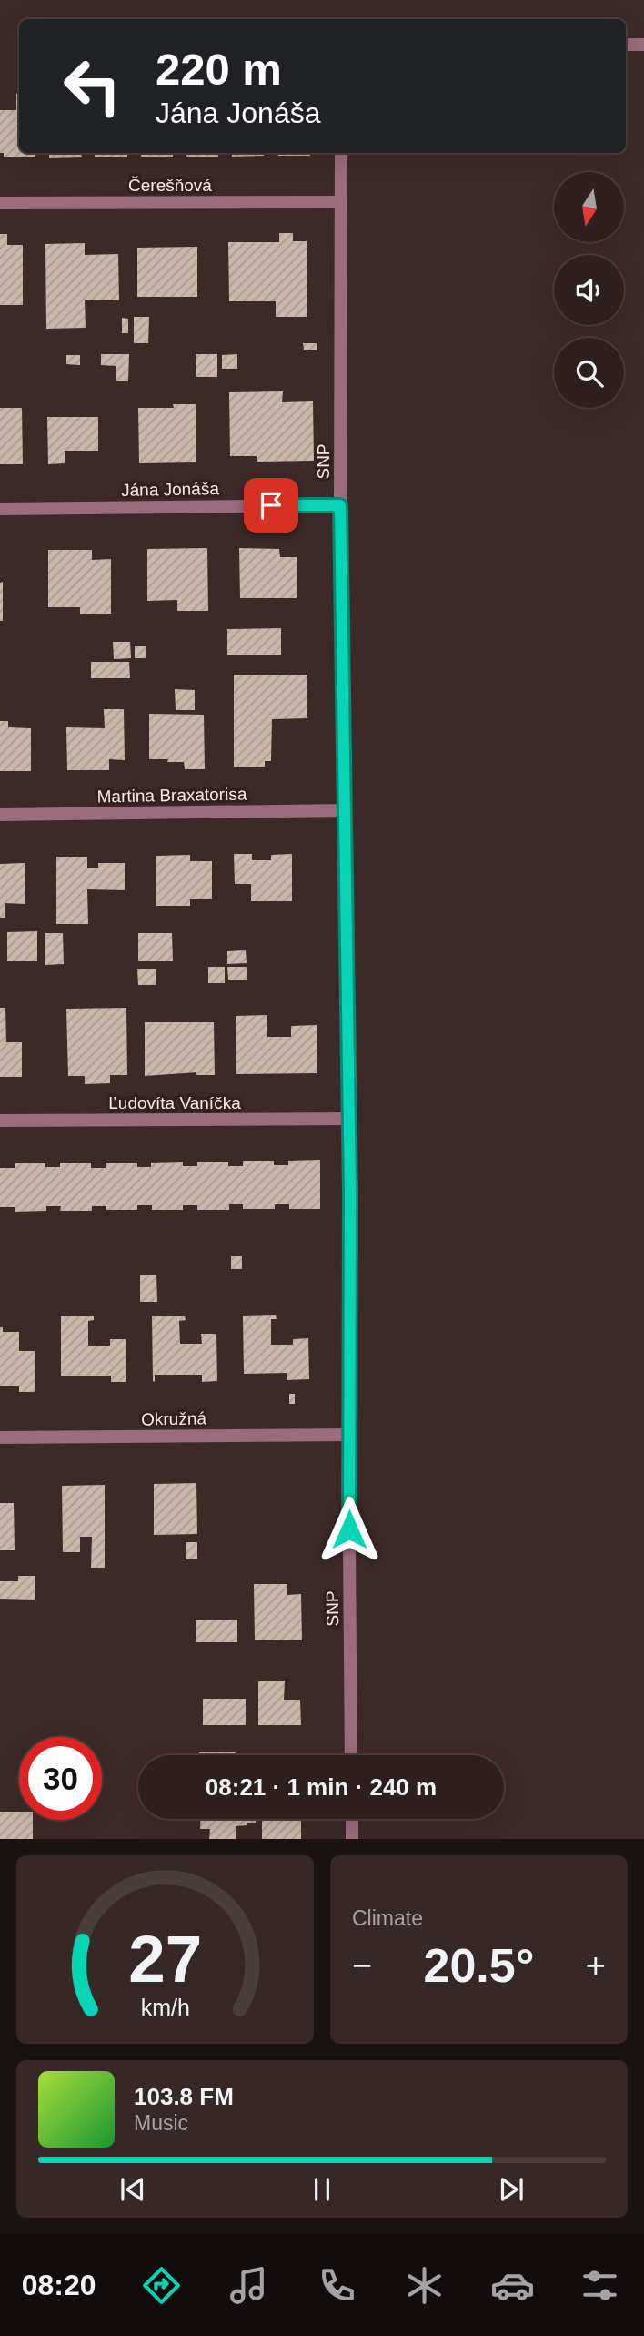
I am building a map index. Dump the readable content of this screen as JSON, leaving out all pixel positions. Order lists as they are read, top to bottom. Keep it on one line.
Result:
{"streets":{"street":["Čerešňová","SNP","Jána Jonáša","Martina Braxatorisa","Ľudovíta Vaníčka","Okružná"]},"crossings":[["Čerešňová","SNP"],["SNP","Jána Jonáša"],["SNP","Martina Braxatorisa"],["SNP","Ľudovíta Vaníčka"],["SNP","Okružná"]],"north":"bottom","page":{"turn":["220 m","Jána Jonáša"],"limit":"30","trip":"08:21 · 1 min · 240 m","tile":"Climate","heat":["−","20.5°","+"],"song":["103.8 FM","Music"],"tabs":"08:20","gauge":["27","km/h"]}}
